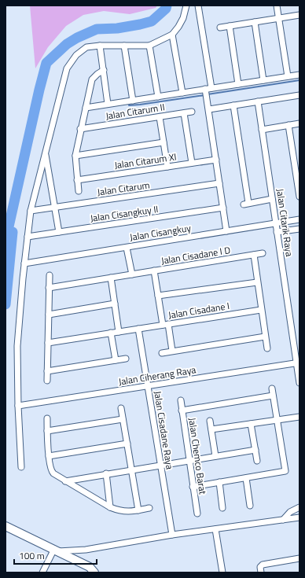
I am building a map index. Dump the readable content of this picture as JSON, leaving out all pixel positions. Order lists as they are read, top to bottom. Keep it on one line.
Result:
{"streets":{"street":["Jalan Citarum II","Jalan Citarum XI","Jalan Citarum","Jalan Cisangkuy II","Jalan Citarik Raya","Jalan Cisangkuy","Jalan Cisadane I D","Jalan Cisadane I","Jalan Ciherang Raya","Jalan Cisadane Raya","Jalan Chemco Barat"]},"crossings":[["Jalan Citarik Raya","Jalan Cisangkuy"],["Jalan Citarik Raya","Jalan Ciherang Raya"],["Jalan Cisadane I","Jalan Cisadane Raya"],["Jalan Ciherang Raya","Jalan Cisadane Raya"]],"scale_bar":"100 m"}
